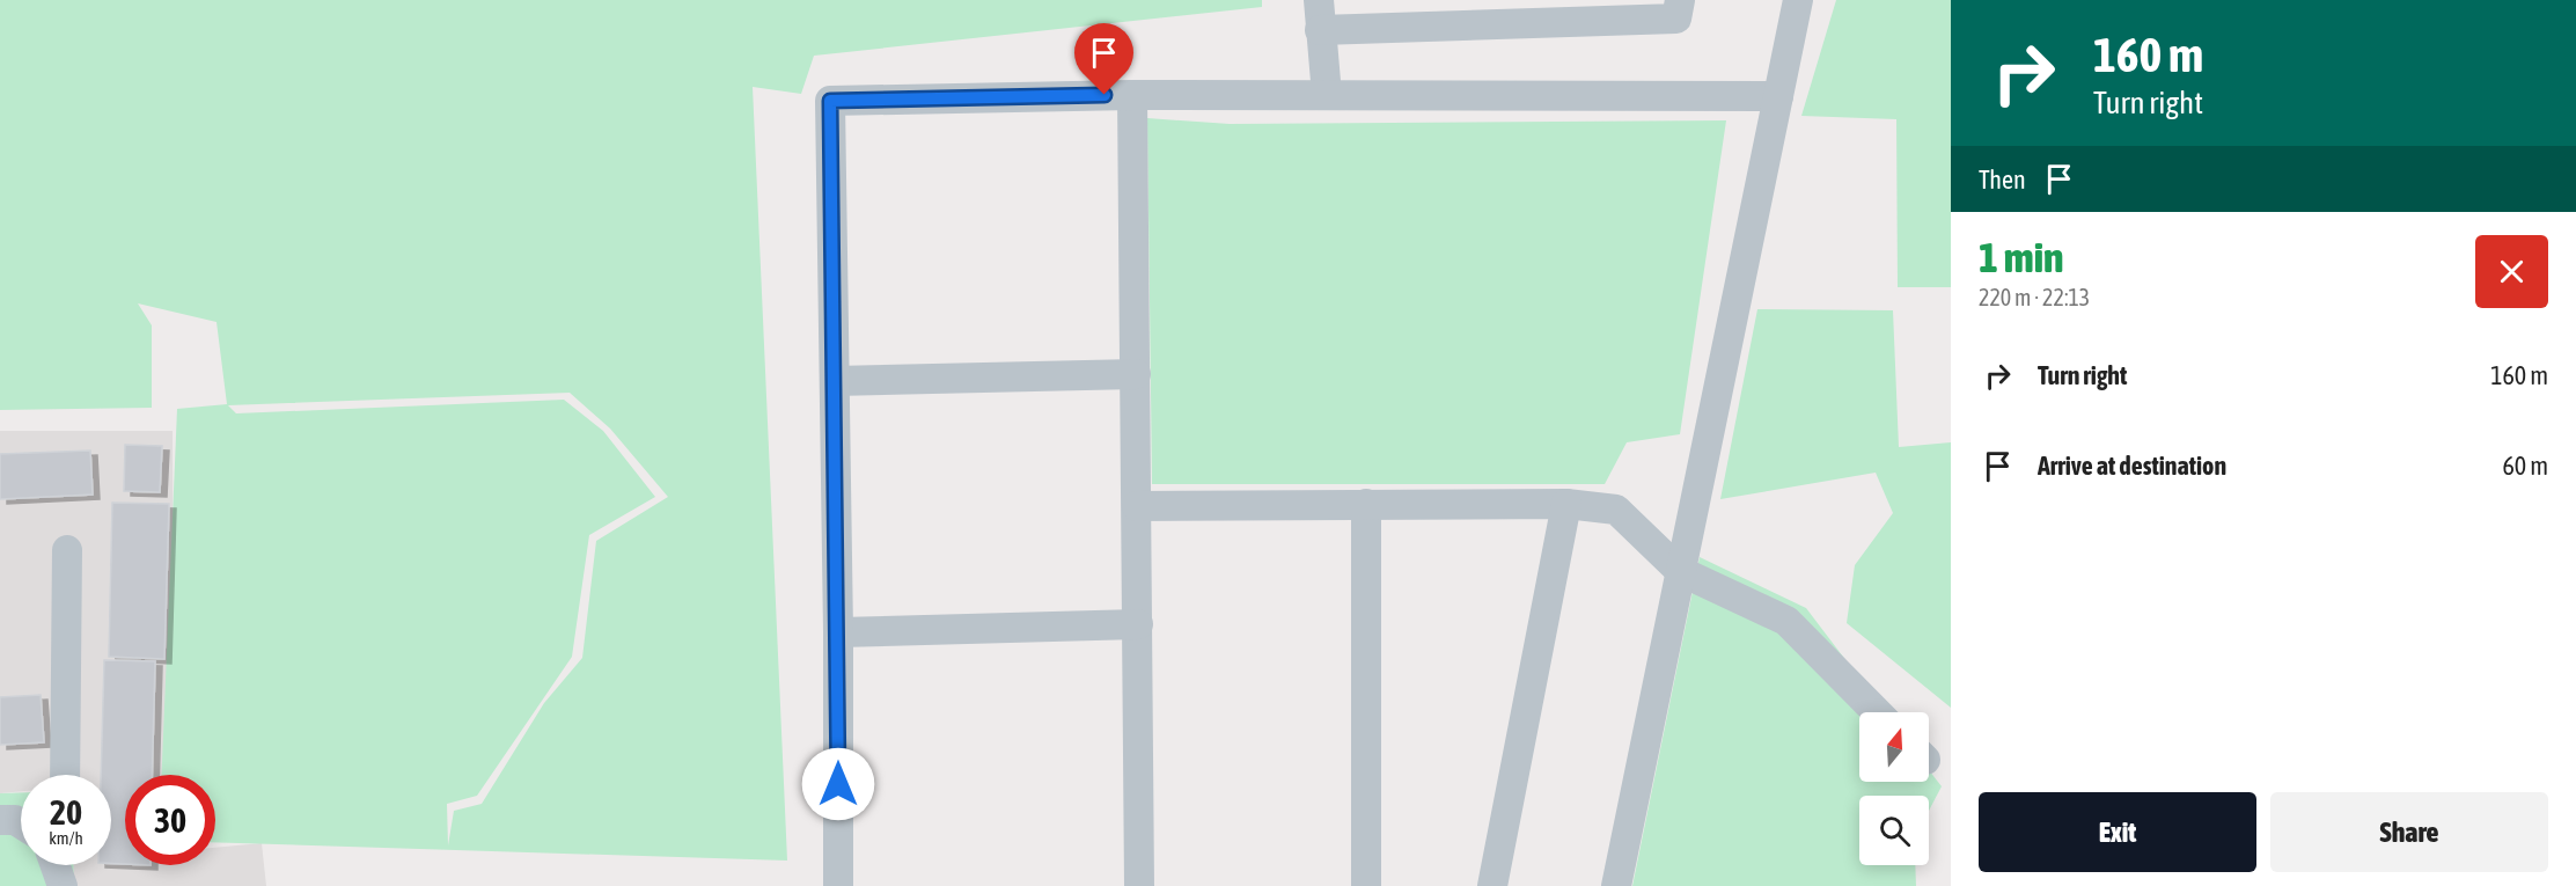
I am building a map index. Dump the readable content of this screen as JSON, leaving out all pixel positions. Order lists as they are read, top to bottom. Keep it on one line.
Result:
{"north":"top","page":{"turn":["160 m","Turn right"],"then":"Then","heading":["1 min","220 m · 22:13"],"list":[{"name":"Turn right","value":"160 m"},{"name":"Arrive at destination","value":"60 m"}],"speed":"20 km/h","limit":"30","buttons":["Exit","Share"]}}
